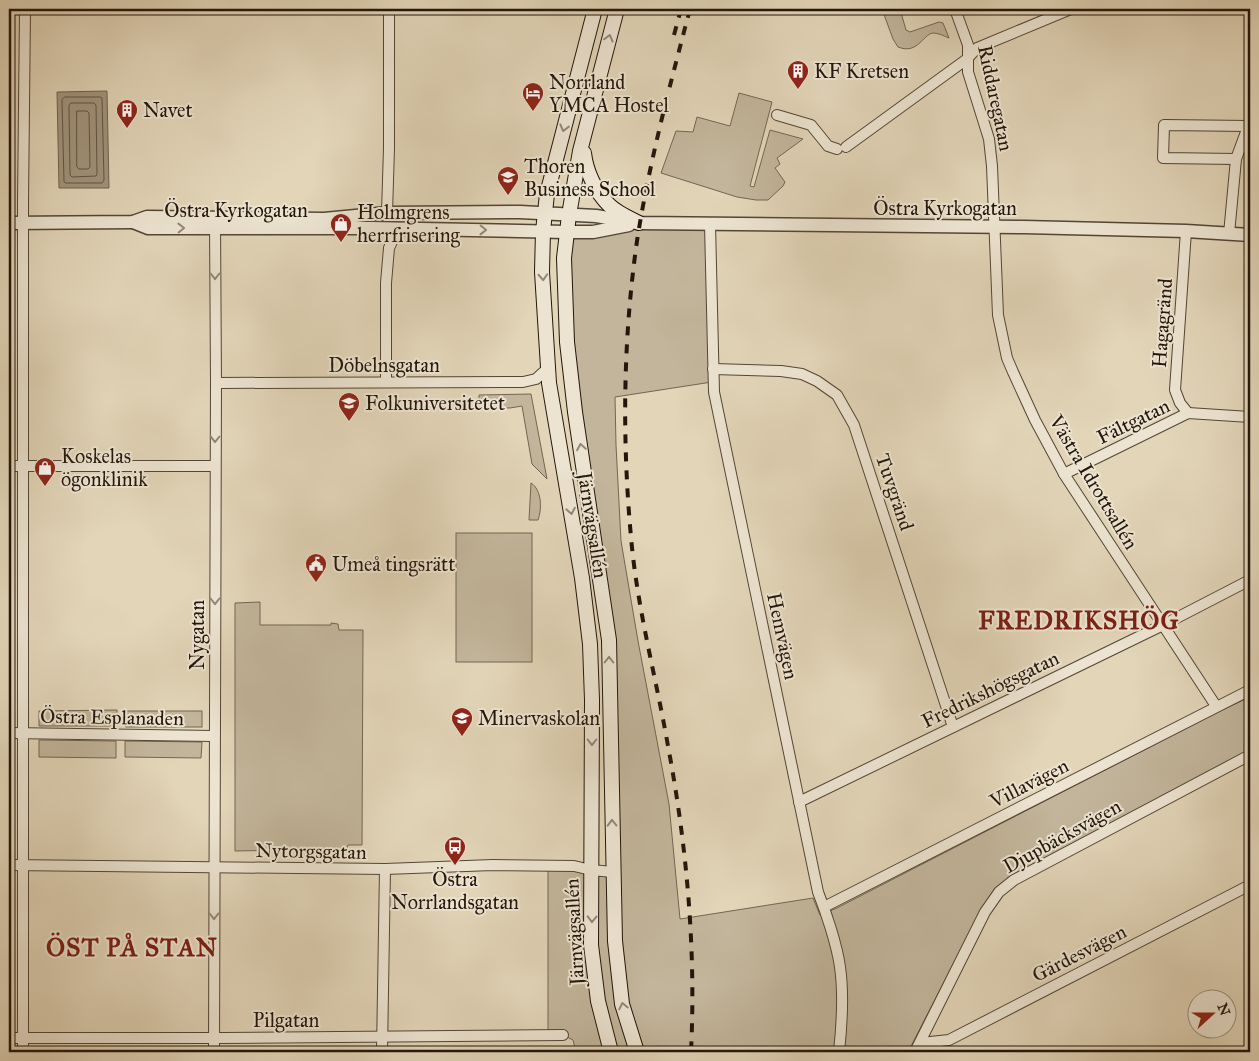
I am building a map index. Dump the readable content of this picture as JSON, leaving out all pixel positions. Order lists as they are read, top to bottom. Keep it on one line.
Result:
{"streets":{"main road":["Järnvägsallén"],"street":["Riddaregatan","Östra Kyrkogatan","Hagagränd","Döbelnsgatan","Fältgatan","Västra Idrottsallén","Tuvgränd","Nygatan","Hemvägen","Fredrikshögsgatan","Östra Esplanaden","Villavägen","Djupbäcksvägen","Nytorgsgatan","Gärdesvägen","Pilgatan"]},"crossings":[["Riddaregatan","Östra Kyrkogatan"],["Riddaregatan","Västra Idrottsallén"],["Östra Kyrkogatan","Hagagränd"],["Östra Kyrkogatan","Västra Idrottsallén"],["Östra Kyrkogatan","Järnvägsallén"],["Östra Kyrkogatan","Nygatan"],["Östra Kyrkogatan","Hemvägen"],["Hagagränd","Fältgatan"],["Döbelnsgatan","Järnvägsallén"],["Döbelnsgatan","Nygatan"],["Fältgatan","Västra Idrottsallén"],["Västra Idrottsallén","Fredrikshögsgatan"],["Västra Idrottsallén","Villavägen"],["Tuvgränd","Hemvägen"],["Tuvgränd","Fredrikshögsgatan"],["Järnvägsallén","Nytorgsgatan"],["Nygatan","Östra Esplanaden"],["Nygatan","Nytorgsgatan"],["Nygatan","Pilgatan"],["Hemvägen","Fredrikshögsgatan"],["Hemvägen","Villavägen"],["Djupbäcksvägen","Gärdesvägen"]],"one_way":["Nygatan"],"districts":["FREDRIKSHÖG","ÖST PÅ STAN"],"places":{"building":["KF Kretsen","Navet"],"hotel":["Norrland YMCA Hostel"],"school or university":["Thoren Business School","Folkuniversitetet","Minervaskolan"],"shop":["Holmgrens herrfrisering","Koskelas ögonklinik"],"public building":["Umeå tingsrätt"],"bus stop":["Östra Norrlandsgatan"]},"north":"right"}
